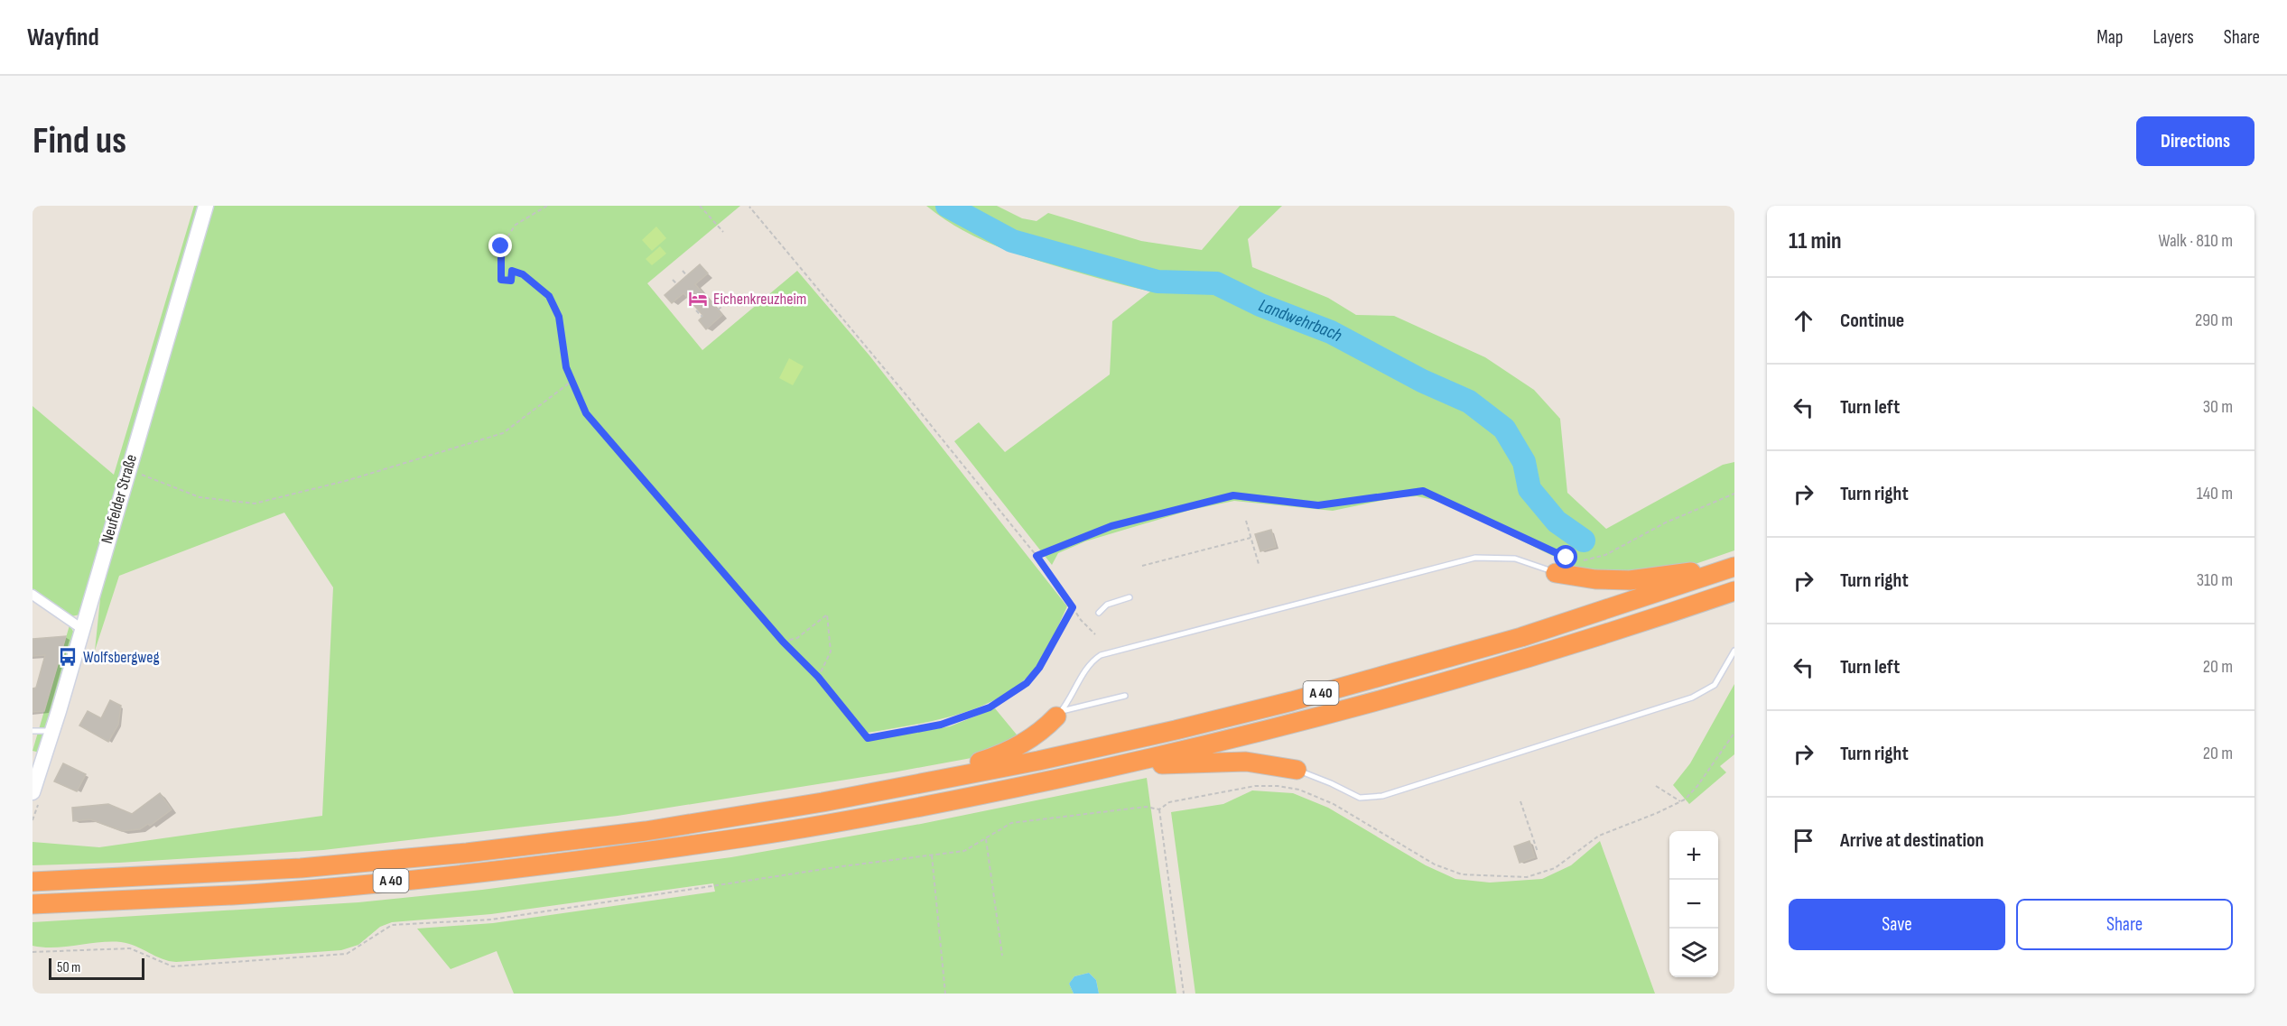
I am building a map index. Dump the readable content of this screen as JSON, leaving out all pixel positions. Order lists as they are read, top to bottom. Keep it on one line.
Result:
{"streets":{"highway":["A 40"],"main road":["Neufelder Straße"]},"water":["Landwehrbach"],"places":{"hotel":["Eichenkreuzheim"],"bus stop":["Wolfsbergweg"]},"scale_bar":"50 m","page":{"header":"Wayfind","nav":["Map","Layers","Share"],"buttons":["Directions",["Save","Share"]],"title":"Find us","heading":["11 min","Walk · 810 m"],"list":[["Continue","290 m"],["Turn left","30 m"],["Turn right","140 m"],["Turn right","310 m"],["Turn left","20 m"],["Turn right","20 m"],"Arrive at destination"],"map_buttons":["+","−"],"scale":"50 m"}}
